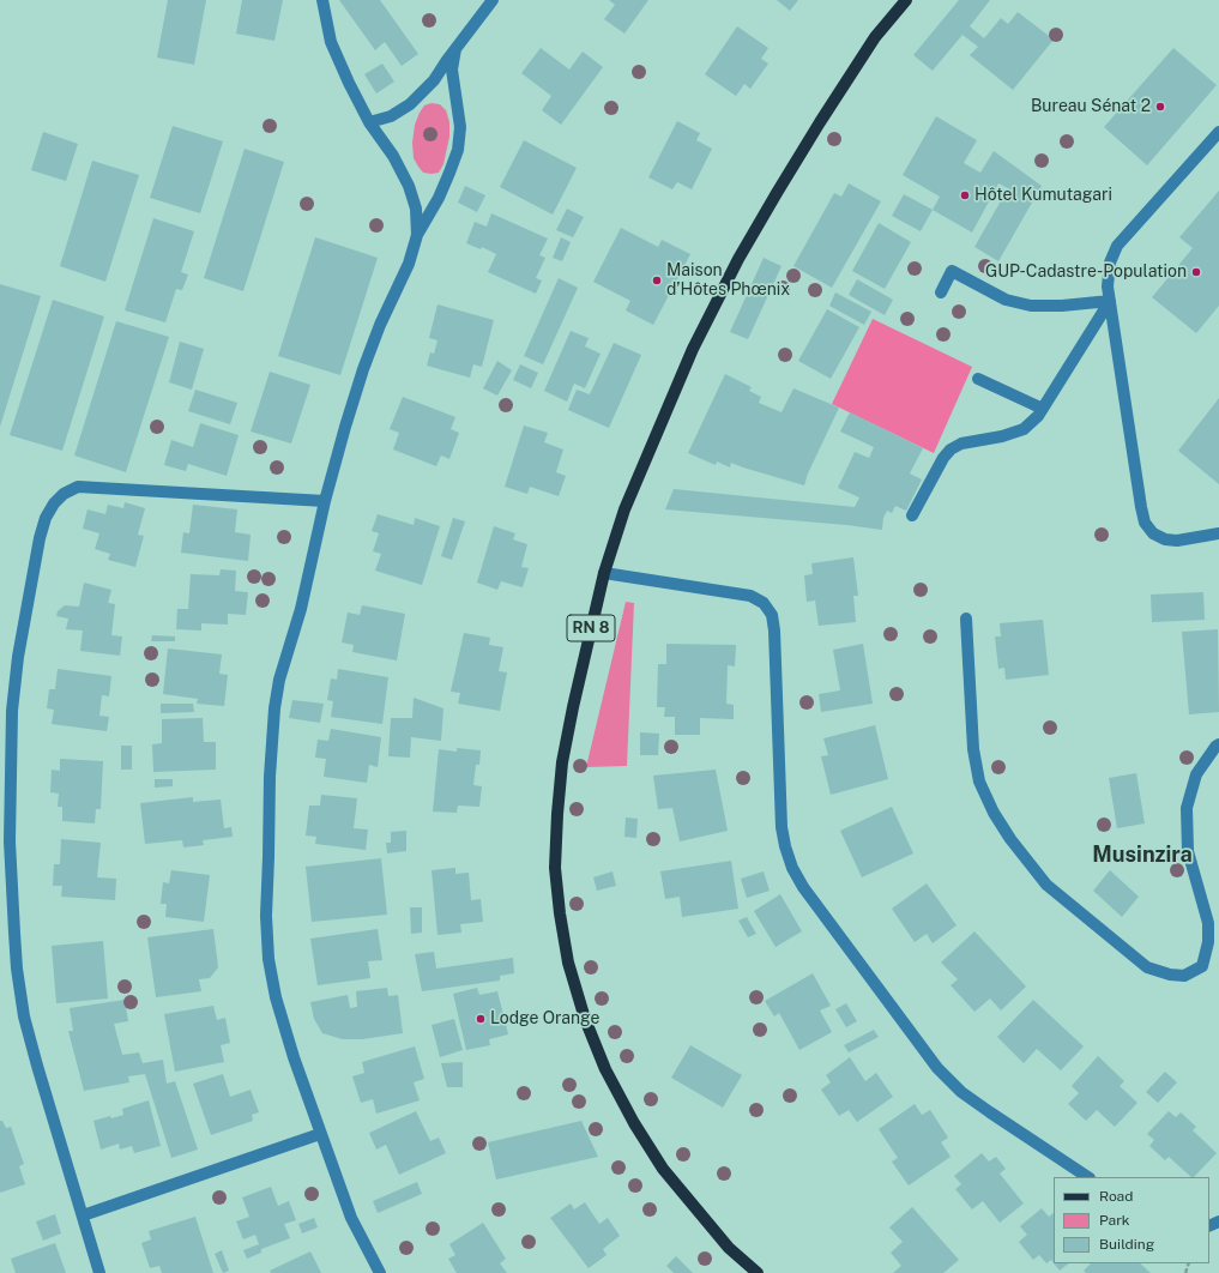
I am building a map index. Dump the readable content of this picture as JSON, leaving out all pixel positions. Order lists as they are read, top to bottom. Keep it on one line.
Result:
{"streets":{"main road":["RN 8"]},"districts":["Musinzira"],"places":["Bureau Sénat 2","Hôtel Kumutagari","GUP-Cadastre-Population","Maison d’Hôtes Phœnix","Lodge Orange"],"legend":["Road","Park","Building"]}
